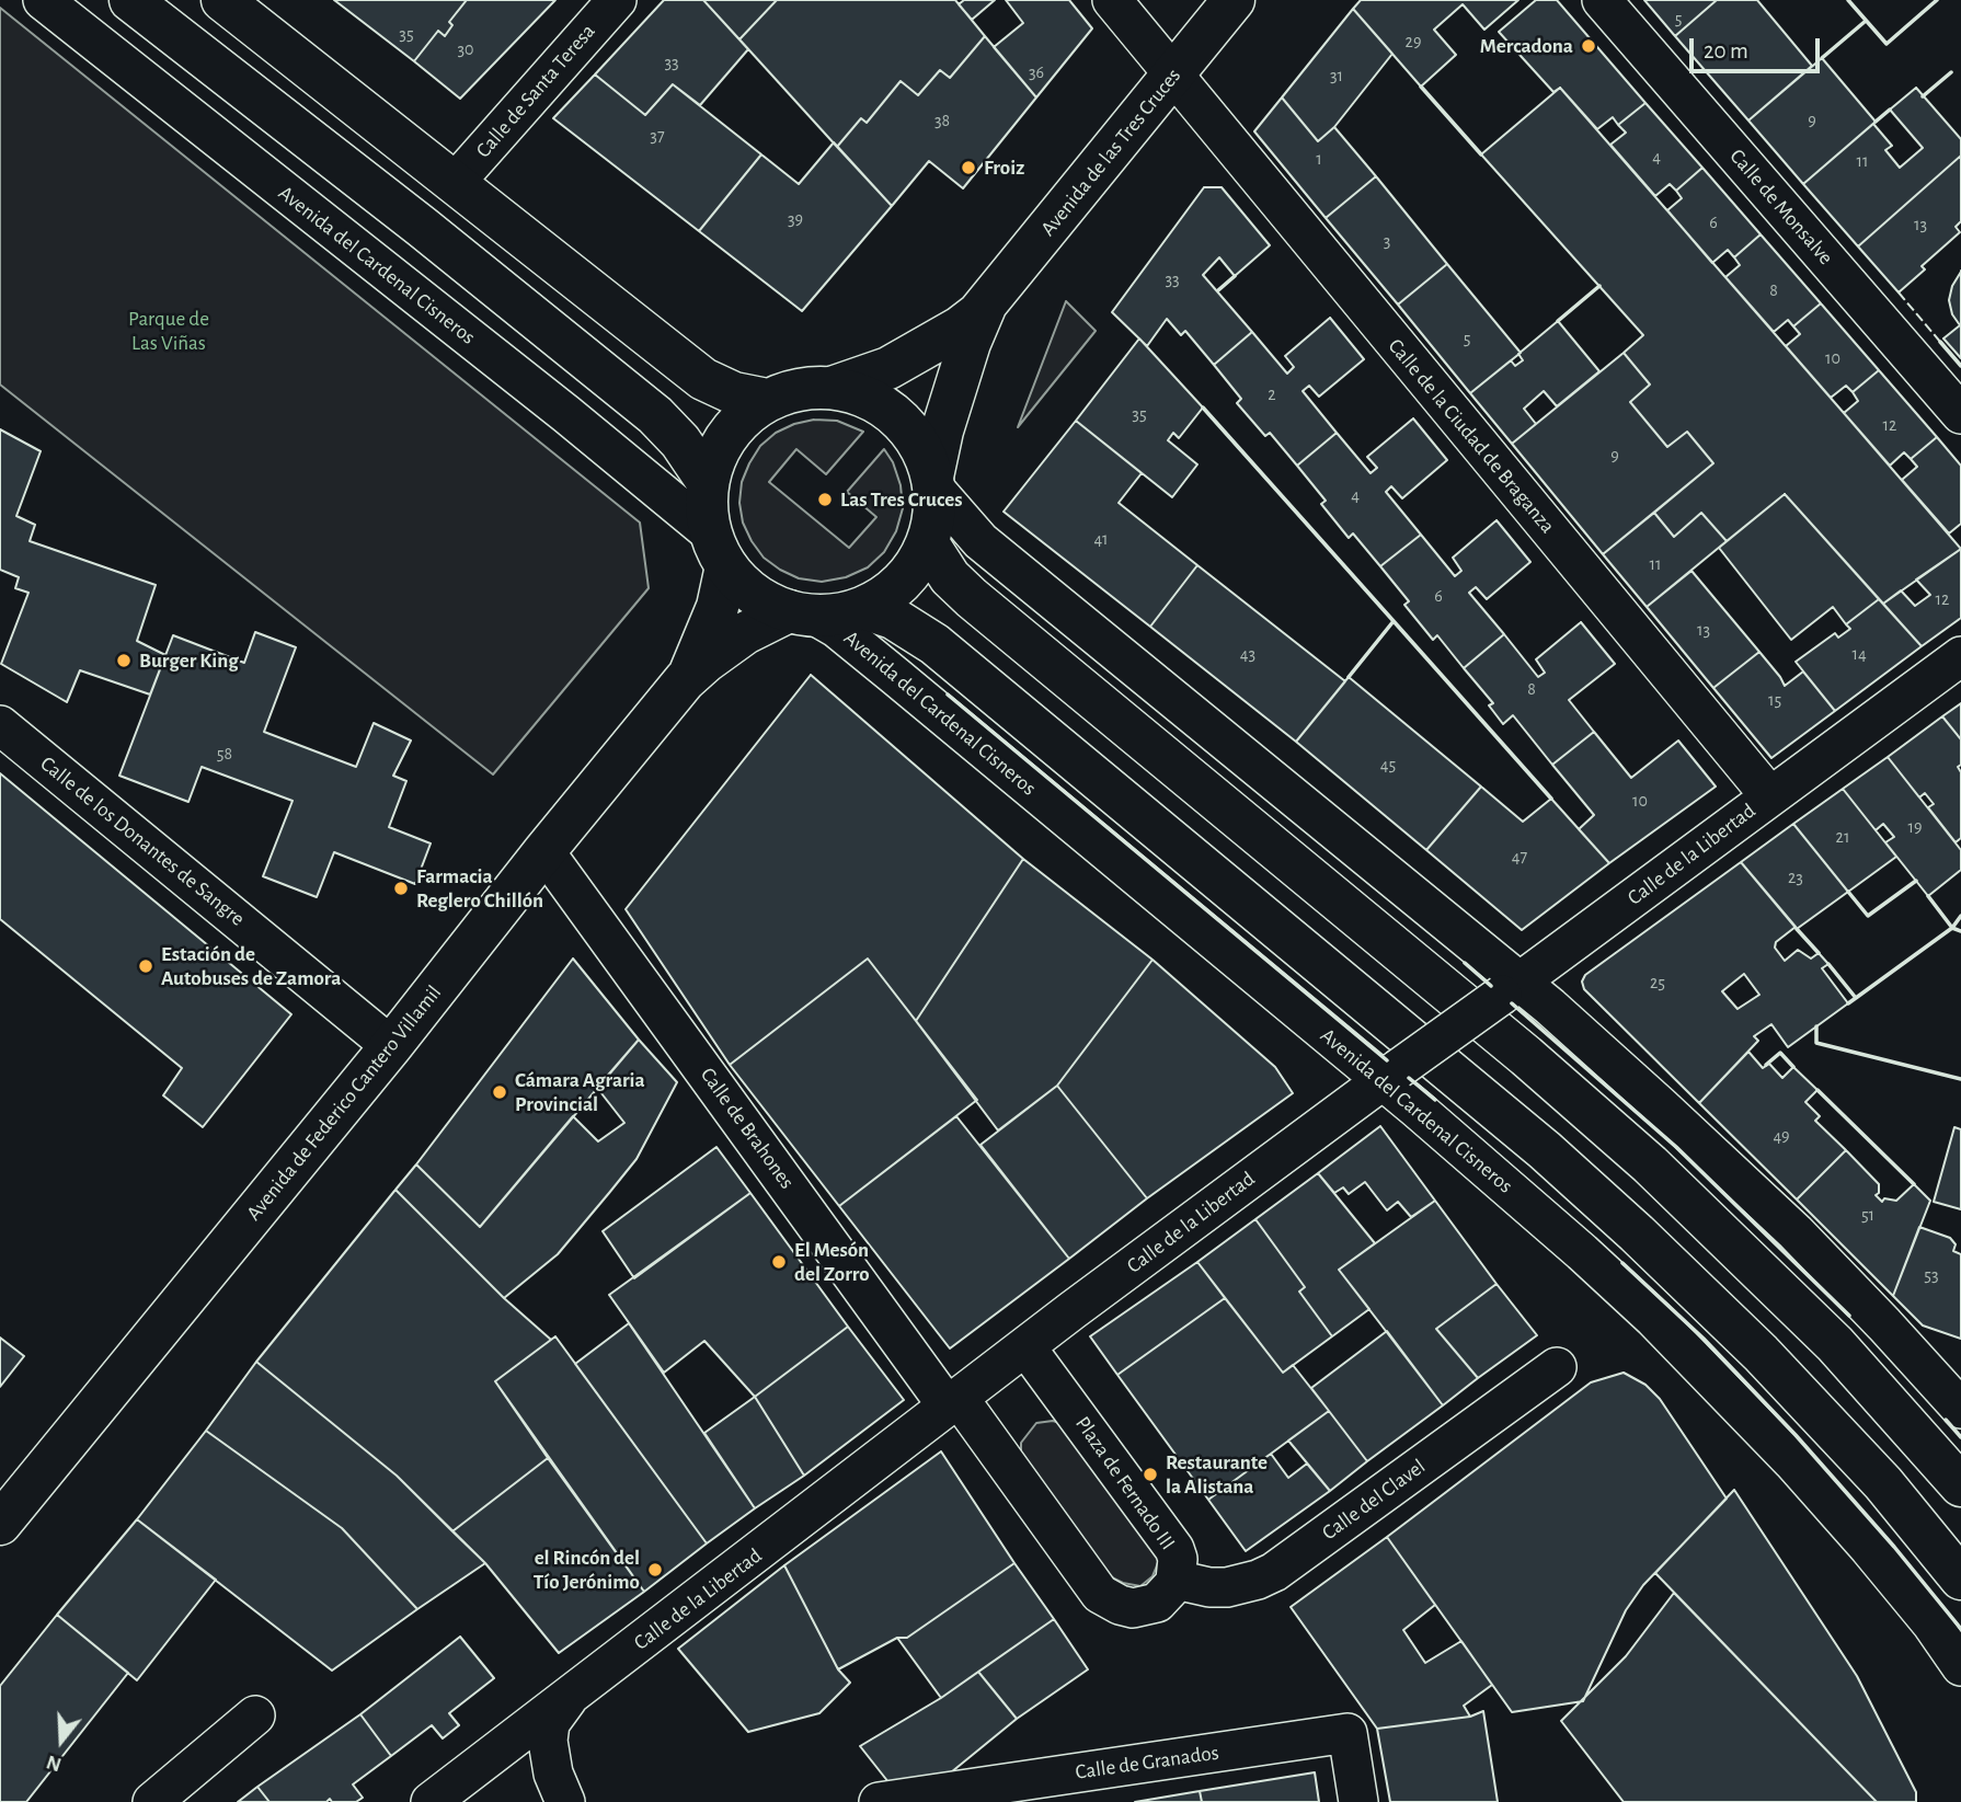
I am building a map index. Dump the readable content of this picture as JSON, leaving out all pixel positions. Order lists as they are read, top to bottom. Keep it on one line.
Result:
{"streets":{"main road":["Avenida de las Tres Cruces","Avenida del Cardenal Cisneros","Avenida de Federico Cantero Villamil"],"street":["Calle de Santa Teresa","Calle de Monsalve","Calle de la Ciudad de Braganza","Calle de los Donantes de Sangre","Calle de la Libertad","Calle de Brahones","Plaza de Fernado III","Calle del Clavel","Calle de Granados"]},"crossings":[["Calle de Santa Teresa","Avenida del Cardenal Cisneros"],["Avenida de las Tres Cruces","Avenida del Cardenal Cisneros"],["Avenida de las Tres Cruces","Calle de la Ciudad de Braganza"],["Avenida de las Tres Cruces","Avenida de Federico Cantero Villamil"],["Avenida del Cardenal Cisneros","Calle de la Libertad"],["Avenida del Cardenal Cisneros","Avenida de Federico Cantero Villamil"],["Calle de la Ciudad de Braganza","Calle de la Libertad"],["Calle de los Donantes de Sangre","Avenida de Federico Cantero Villamil"],["Calle de la Libertad","Calle de Brahones"],["Calle de la Libertad","Plaza de Fernado III"],["Avenida de Federico Cantero Villamil","Calle de Brahones"],["Calle de Brahones","Plaza de Fernado III"],["Plaza de Fernado III","Calle del Clavel"]],"parks":["Parque de Las Viñas"],"places":["Mercadona","Froiz","Las Tres Cruces","Burger King","Farmacia Reglero Chillón","Estación de Autobuses de Zamora","Cámara Agraria Provincial","El Mesón del Zorro","Restaurante la Alistana","el Rincón del Tío Jerónimo"],"house_numbers":["5","35","29","30","33","36","31","38","9","37","4","1","11","39","6","13","3","33","8","5","10","2","35","12","9","4","41","11","6","12","13","43","14","8","15","58","45","10","19","21","47","23","25","49","51","53"],"scale_bar":"20 m","north":"bottom"}
